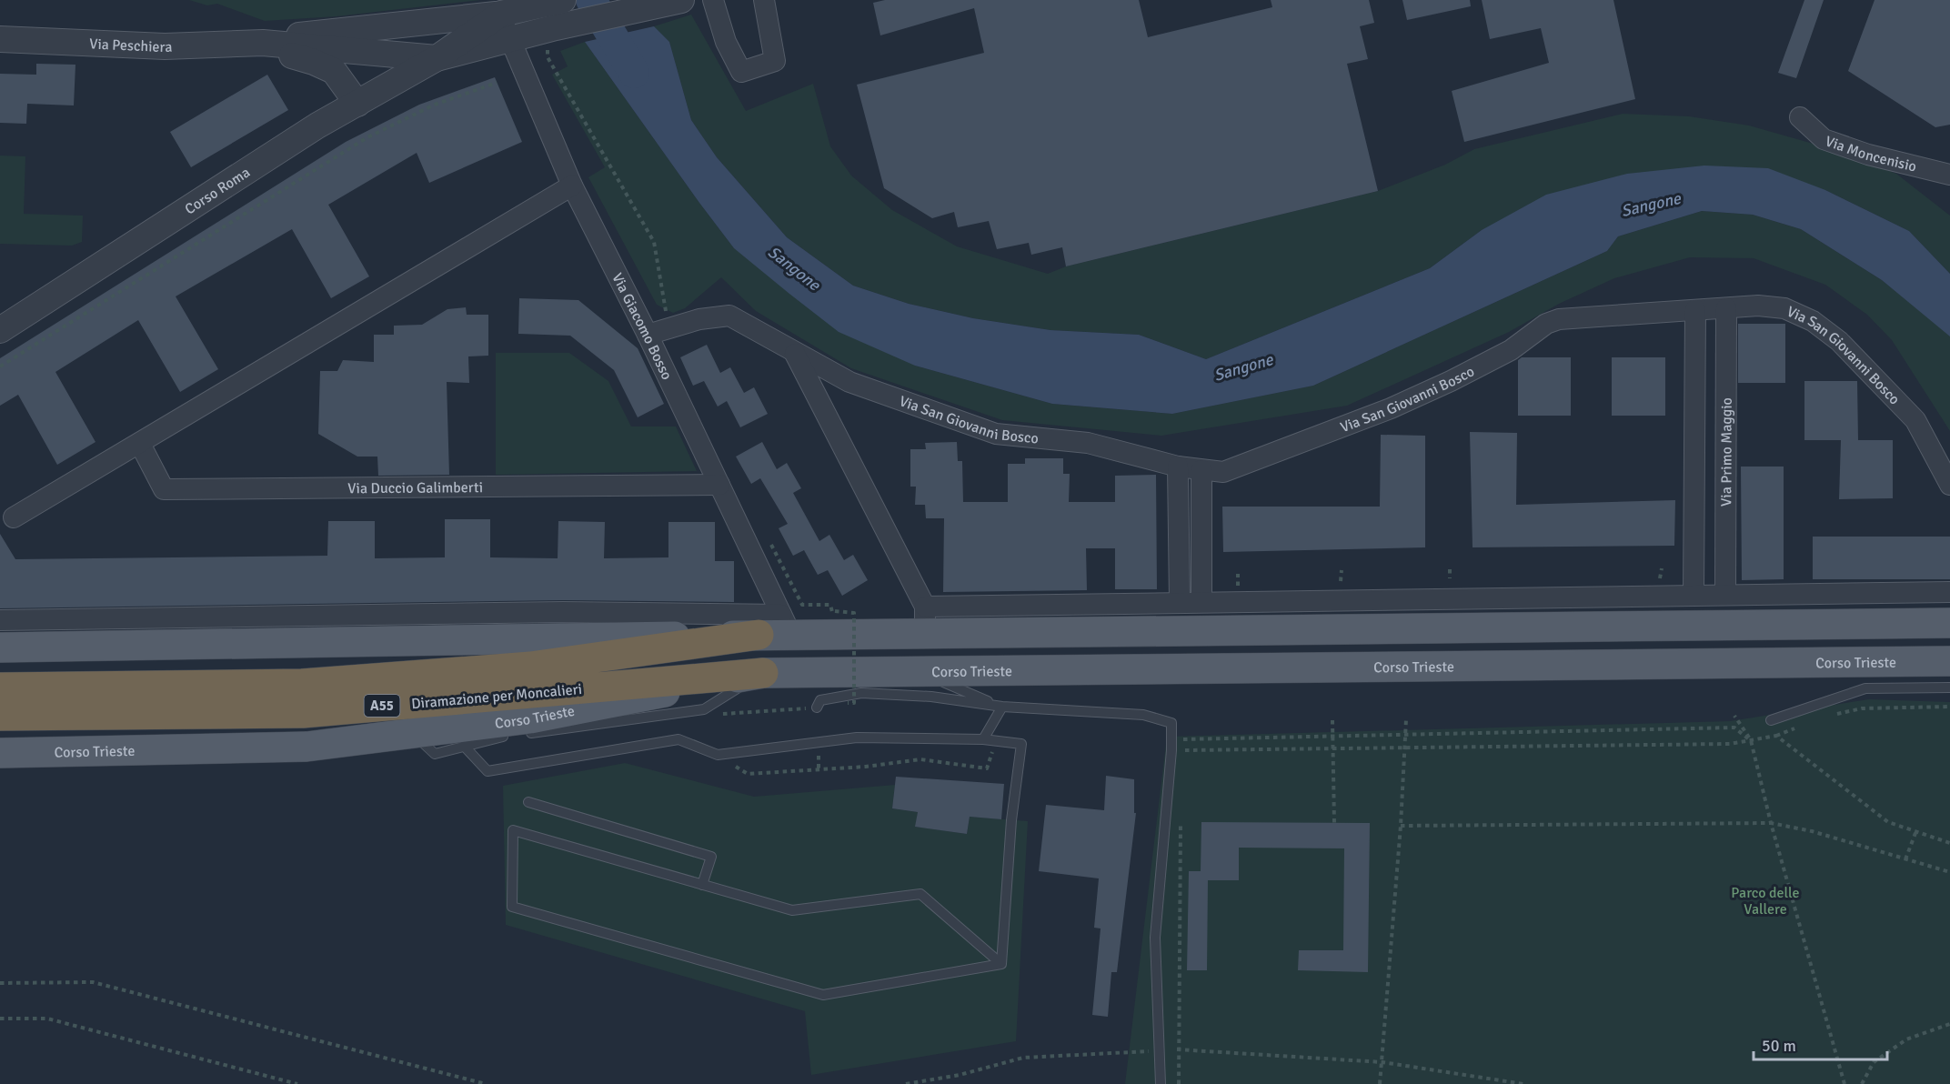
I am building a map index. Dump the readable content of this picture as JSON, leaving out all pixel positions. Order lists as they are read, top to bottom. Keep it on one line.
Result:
{"streets":{"highway":["Diramazione per Moncalieri","A55"],"main road":["Corso Trieste"],"street":["Via Peschiera","Via Moncenisio","Corso Roma","Via Giacomo Bosso","Via San Giovanni Bosco","Via Primo Maggio","Via Duccio Galimberti"]},"crossings":[["Via Peschiera","Corso Roma"],["Via Peschiera","Via Giacomo Bosso"],["Corso Roma","Via Giacomo Bosso"],["Via Giacomo Bosso","Via San Giovanni Bosco"],["Via Giacomo Bosso","Via Duccio Galimberti"],["Via San Giovanni Bosco","Via Primo Maggio"],["Corso Trieste","Diramazione per Moncalieri"]],"water":["Sangone"],"parks":["Parco delle Vallere"],"scale_bar":"50 m"}
